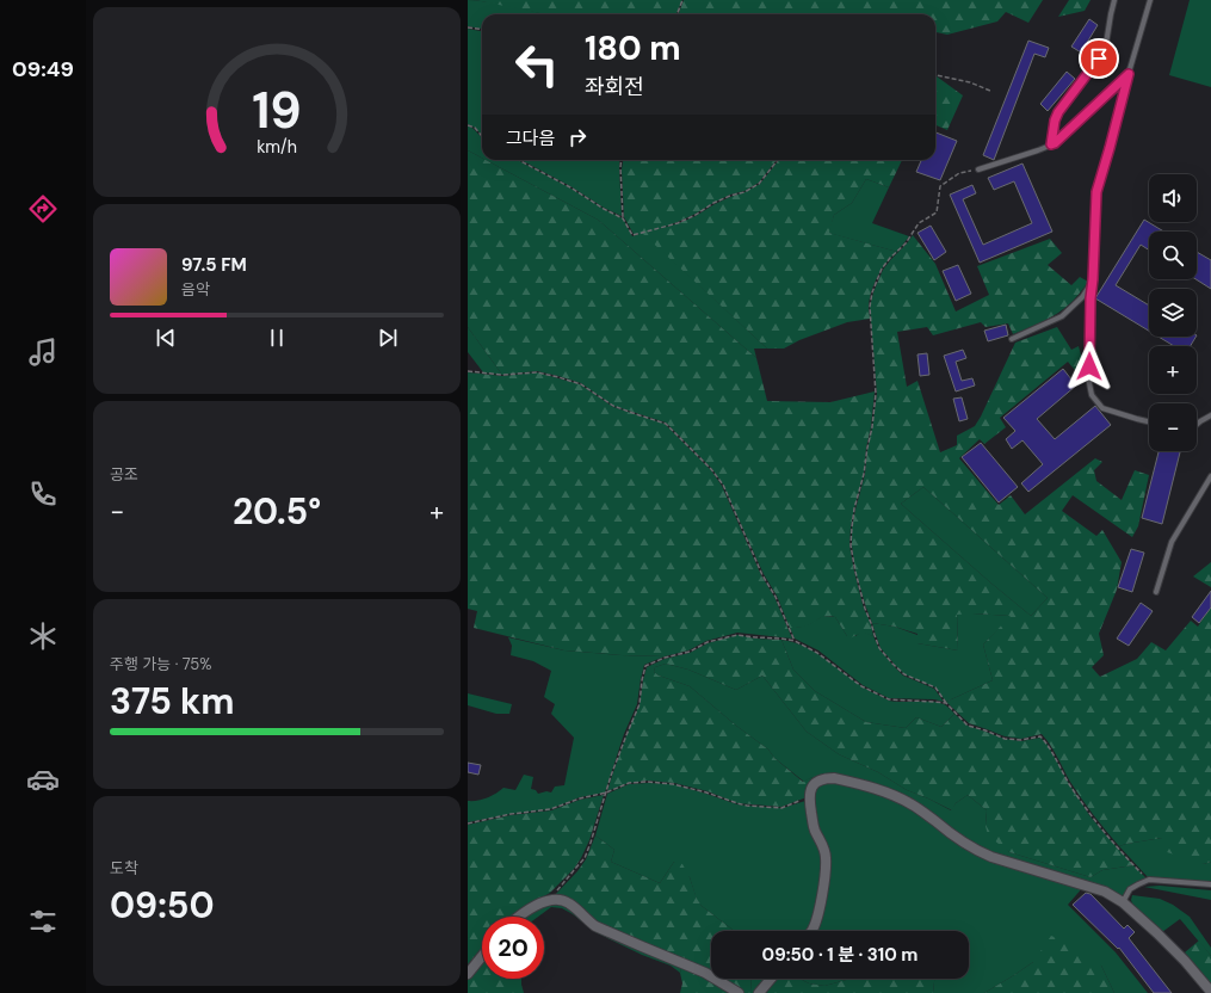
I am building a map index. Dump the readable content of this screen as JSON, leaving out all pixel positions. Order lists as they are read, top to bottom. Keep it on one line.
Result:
{"page":{"tabs":"09:49","turn":["180 m","좌회전"],"then":"그다음","map_buttons":["+","−"],"song":["97.5 FM","음악"],"tile":["공조",["주행 가능 · 75%","375 km"],["도착","09:50"]],"heat":["−","20.5°","+"],"limit":"20","trip":"09:50 · 1 분 · 310 m","gauge":["19","km/h"]}}
